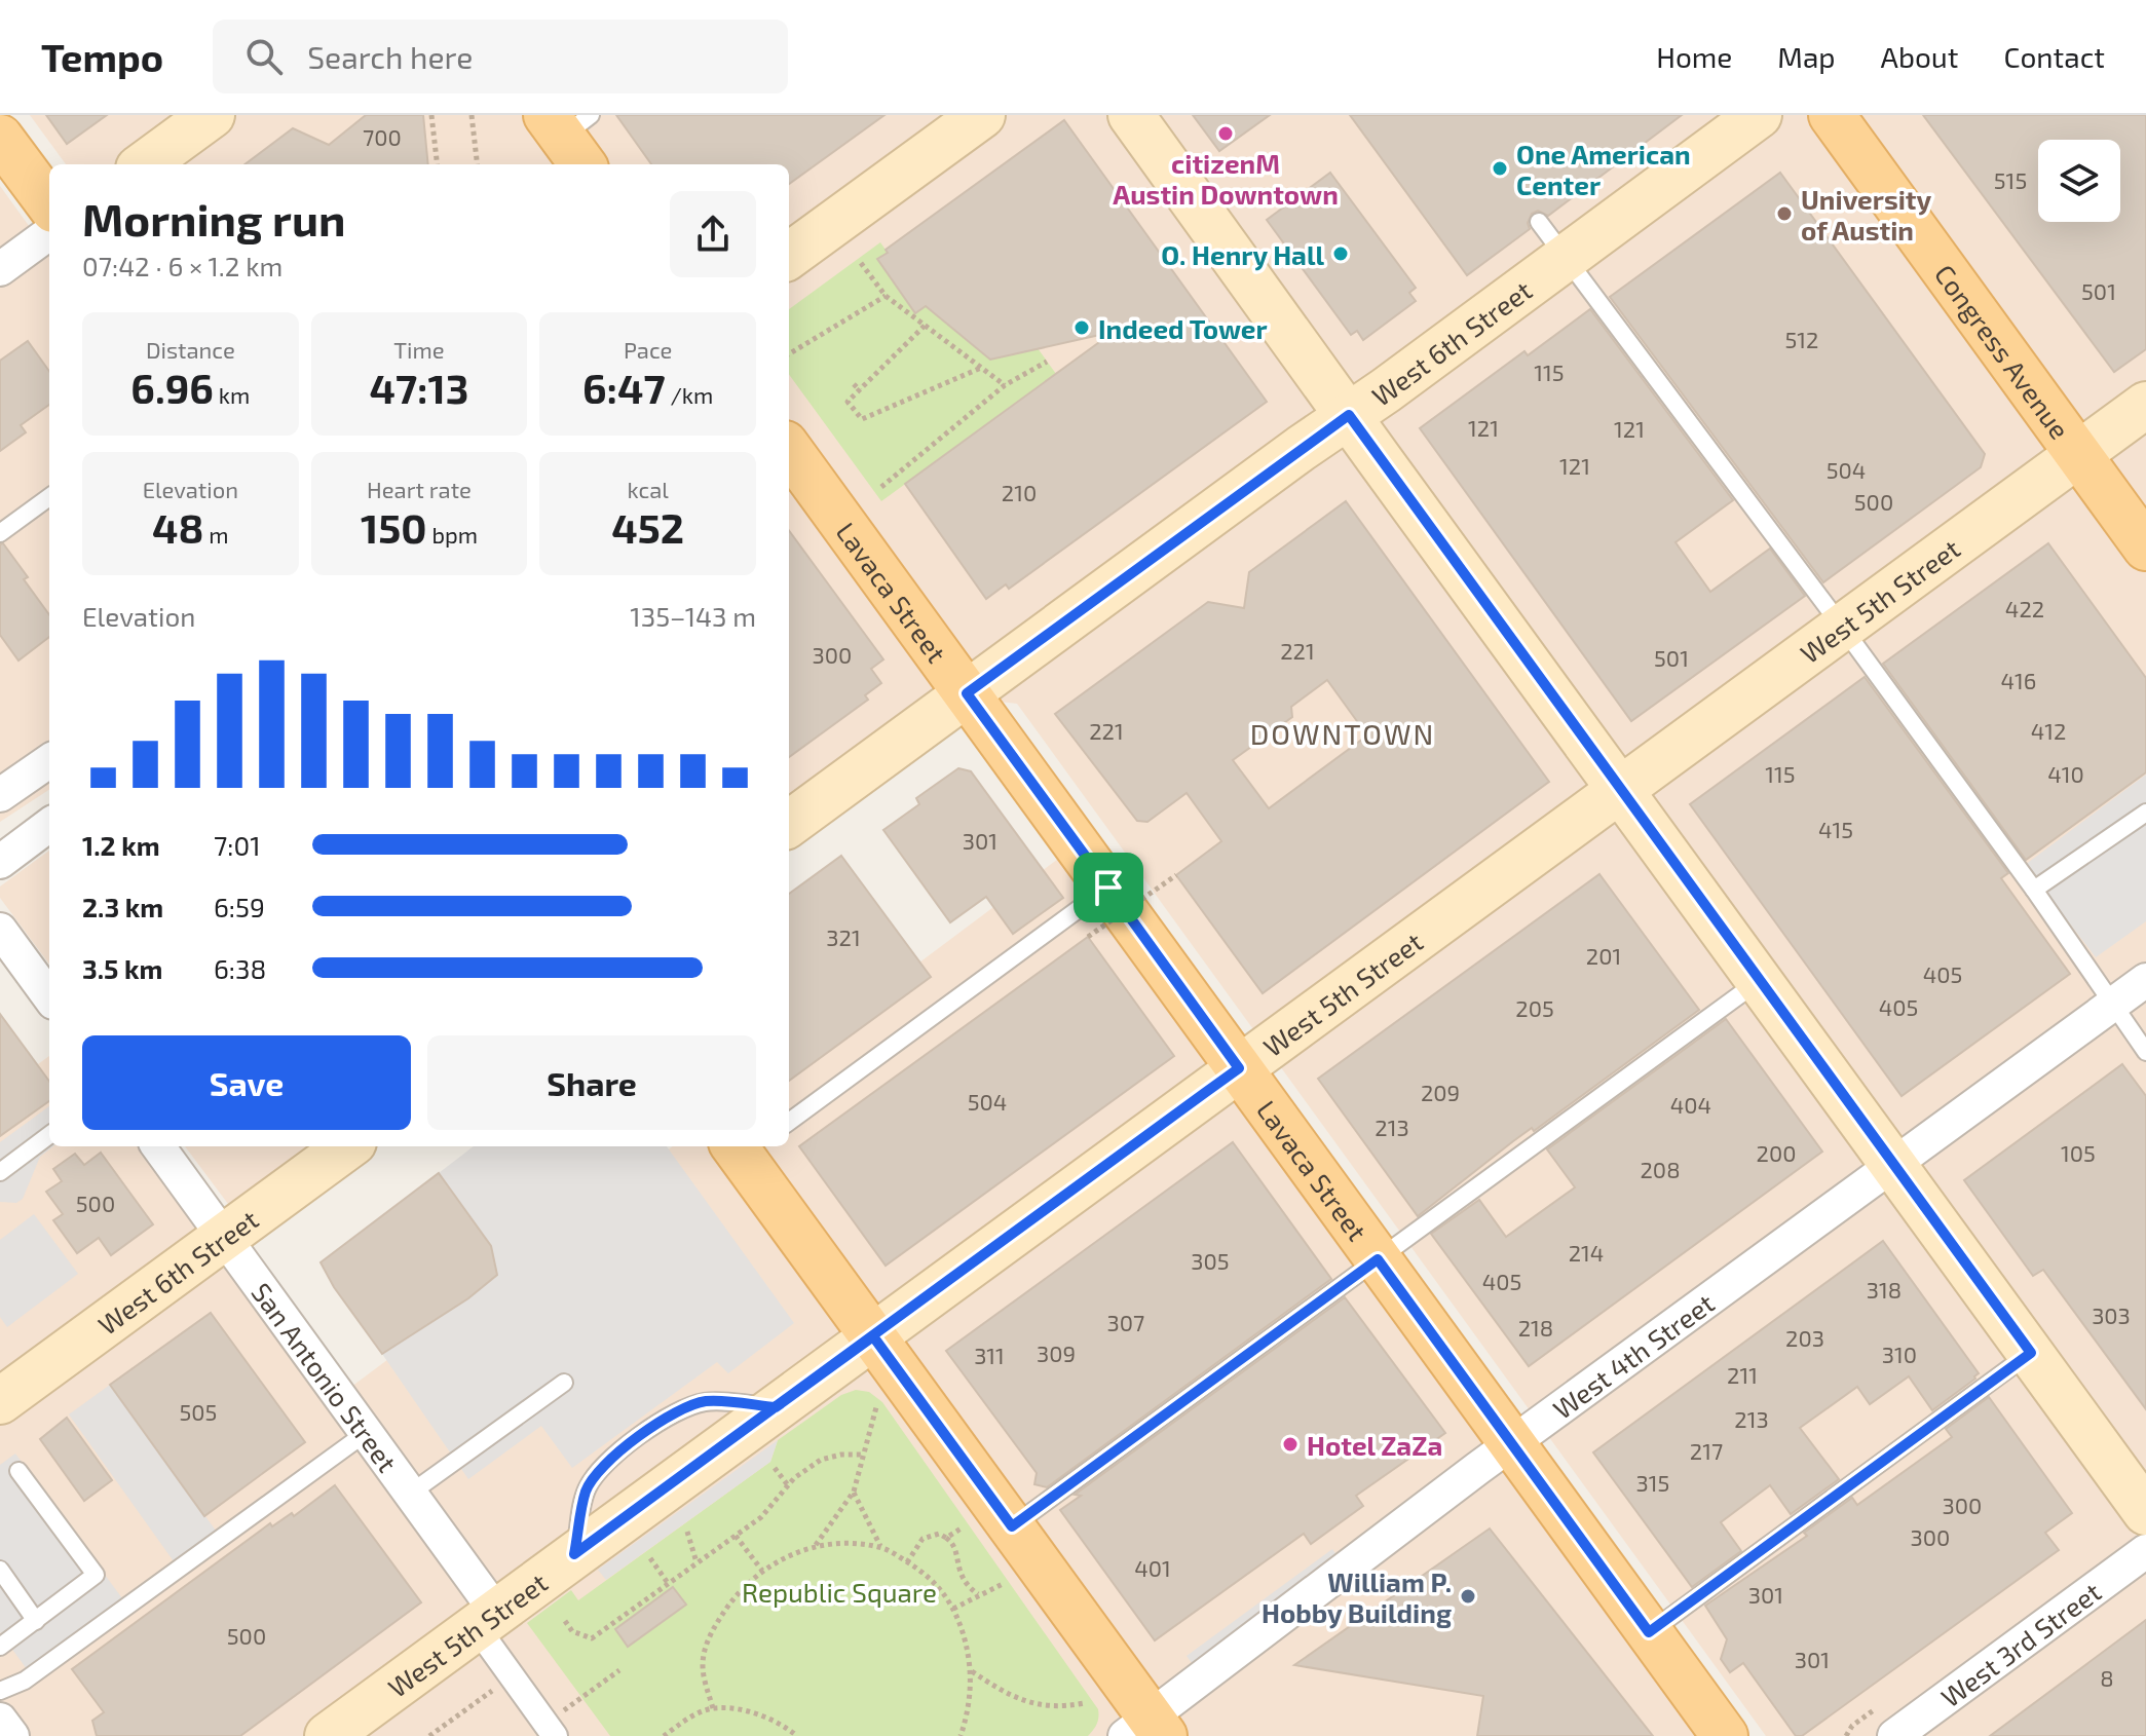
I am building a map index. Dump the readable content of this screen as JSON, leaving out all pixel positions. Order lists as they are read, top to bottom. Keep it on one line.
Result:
{"streets":{"main road":["West 6th Street","Congress Avenue","Lavaca Street","West 5th Street"],"street":["West 4th Street","San Antonio Street","West 3rd Street"]},"crossings":[["West 6th Street","Lavaca Street"],["West 6th Street","San Antonio Street"],["Congress Avenue","West 5th Street"],["Lavaca Street","West 5th Street"],["Lavaca Street","West 4th Street"],["West 5th Street","San Antonio Street"]],"districts":["DOWNTOWN"],"parks":["Republic Square"],"places":["citizenM Austin Downtown","One American Center","University of Austin","O. Henry Hall","Indeed Tower","Hotel ZaZa","William P. Hobby Building"],"house_numbers":["700","515","501","512","115","121","121","121","504","210","500","422","221","300","501","416","221","412","115","410","415","301","321","201","405","405","205","209","504","404","213","200","105","208","500","214","305","405","318","303","307","218","203","309","310","311","211","505","213","217","315","300","300","401","301","500","301","8"],"page":{"header":"Tempo","search":"Search here","nav":["Home","Map","About","Contact"],"heading":["Morning run","07:42 · 6 × 1.2 km"],"stats":[["Distance","6.96 km"],["Time","47:13"],["Pace","6:47 /km"],["Elevation","48 m"],["Heart rate","150 bpm"],["kcal","452"]],"chart":["Elevation","135–143 m"],"list":[{"name":"1.2 km","note":"7:01"},{"name":"2.3 km","note":"6:59"},{"name":"3.5 km","note":"6:38"}],"buttons":["Save","Share"]}}
